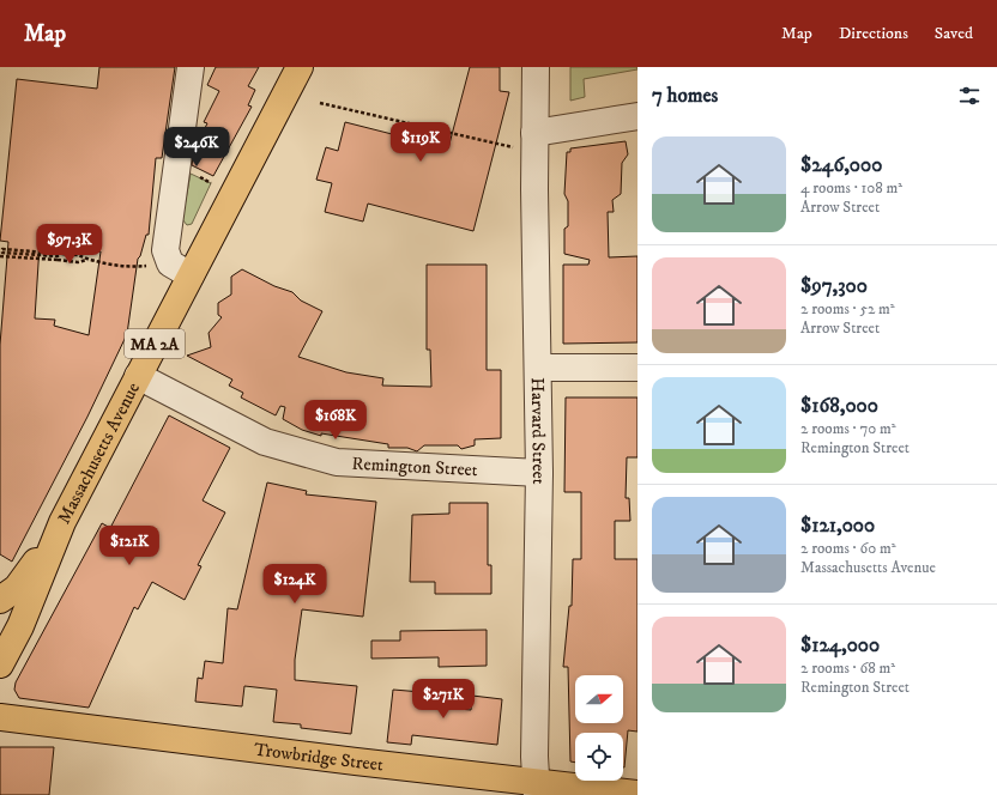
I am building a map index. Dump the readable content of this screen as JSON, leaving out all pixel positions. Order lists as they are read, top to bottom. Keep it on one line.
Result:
{"streets":{"main road":["MA 2A","Massachusetts Avenue","Trowbridge Street"],"street":["Harvard Street","Remington Street"]},"crossings":[["Harvard Street","Remington Street"],["Harvard Street","Trowbridge Street"],["Massachusetts Avenue","Remington Street"]],"north":"right","page":{"header":"Map","nav":["Map","Directions","Saved"],"heading":"7 homes","price":["$119K","$246K","$97.3K","$168K","$121K","$124K","$271K"],"list":[{"name":"$246,000","note":"4 rooms · 108 m² · Arrow Street"},{"name":"$97,300","note":"2 rooms · 52 m² · Arrow Street"},{"name":"$168,000","note":"2 rooms · 70 m² · Remington Street"},{"name":"$121,000","note":"2 rooms · 60 m² · Massachusetts Avenue"},{"name":"$124,000","note":"2 rooms · 68 m² · Remington Street"}]}}
